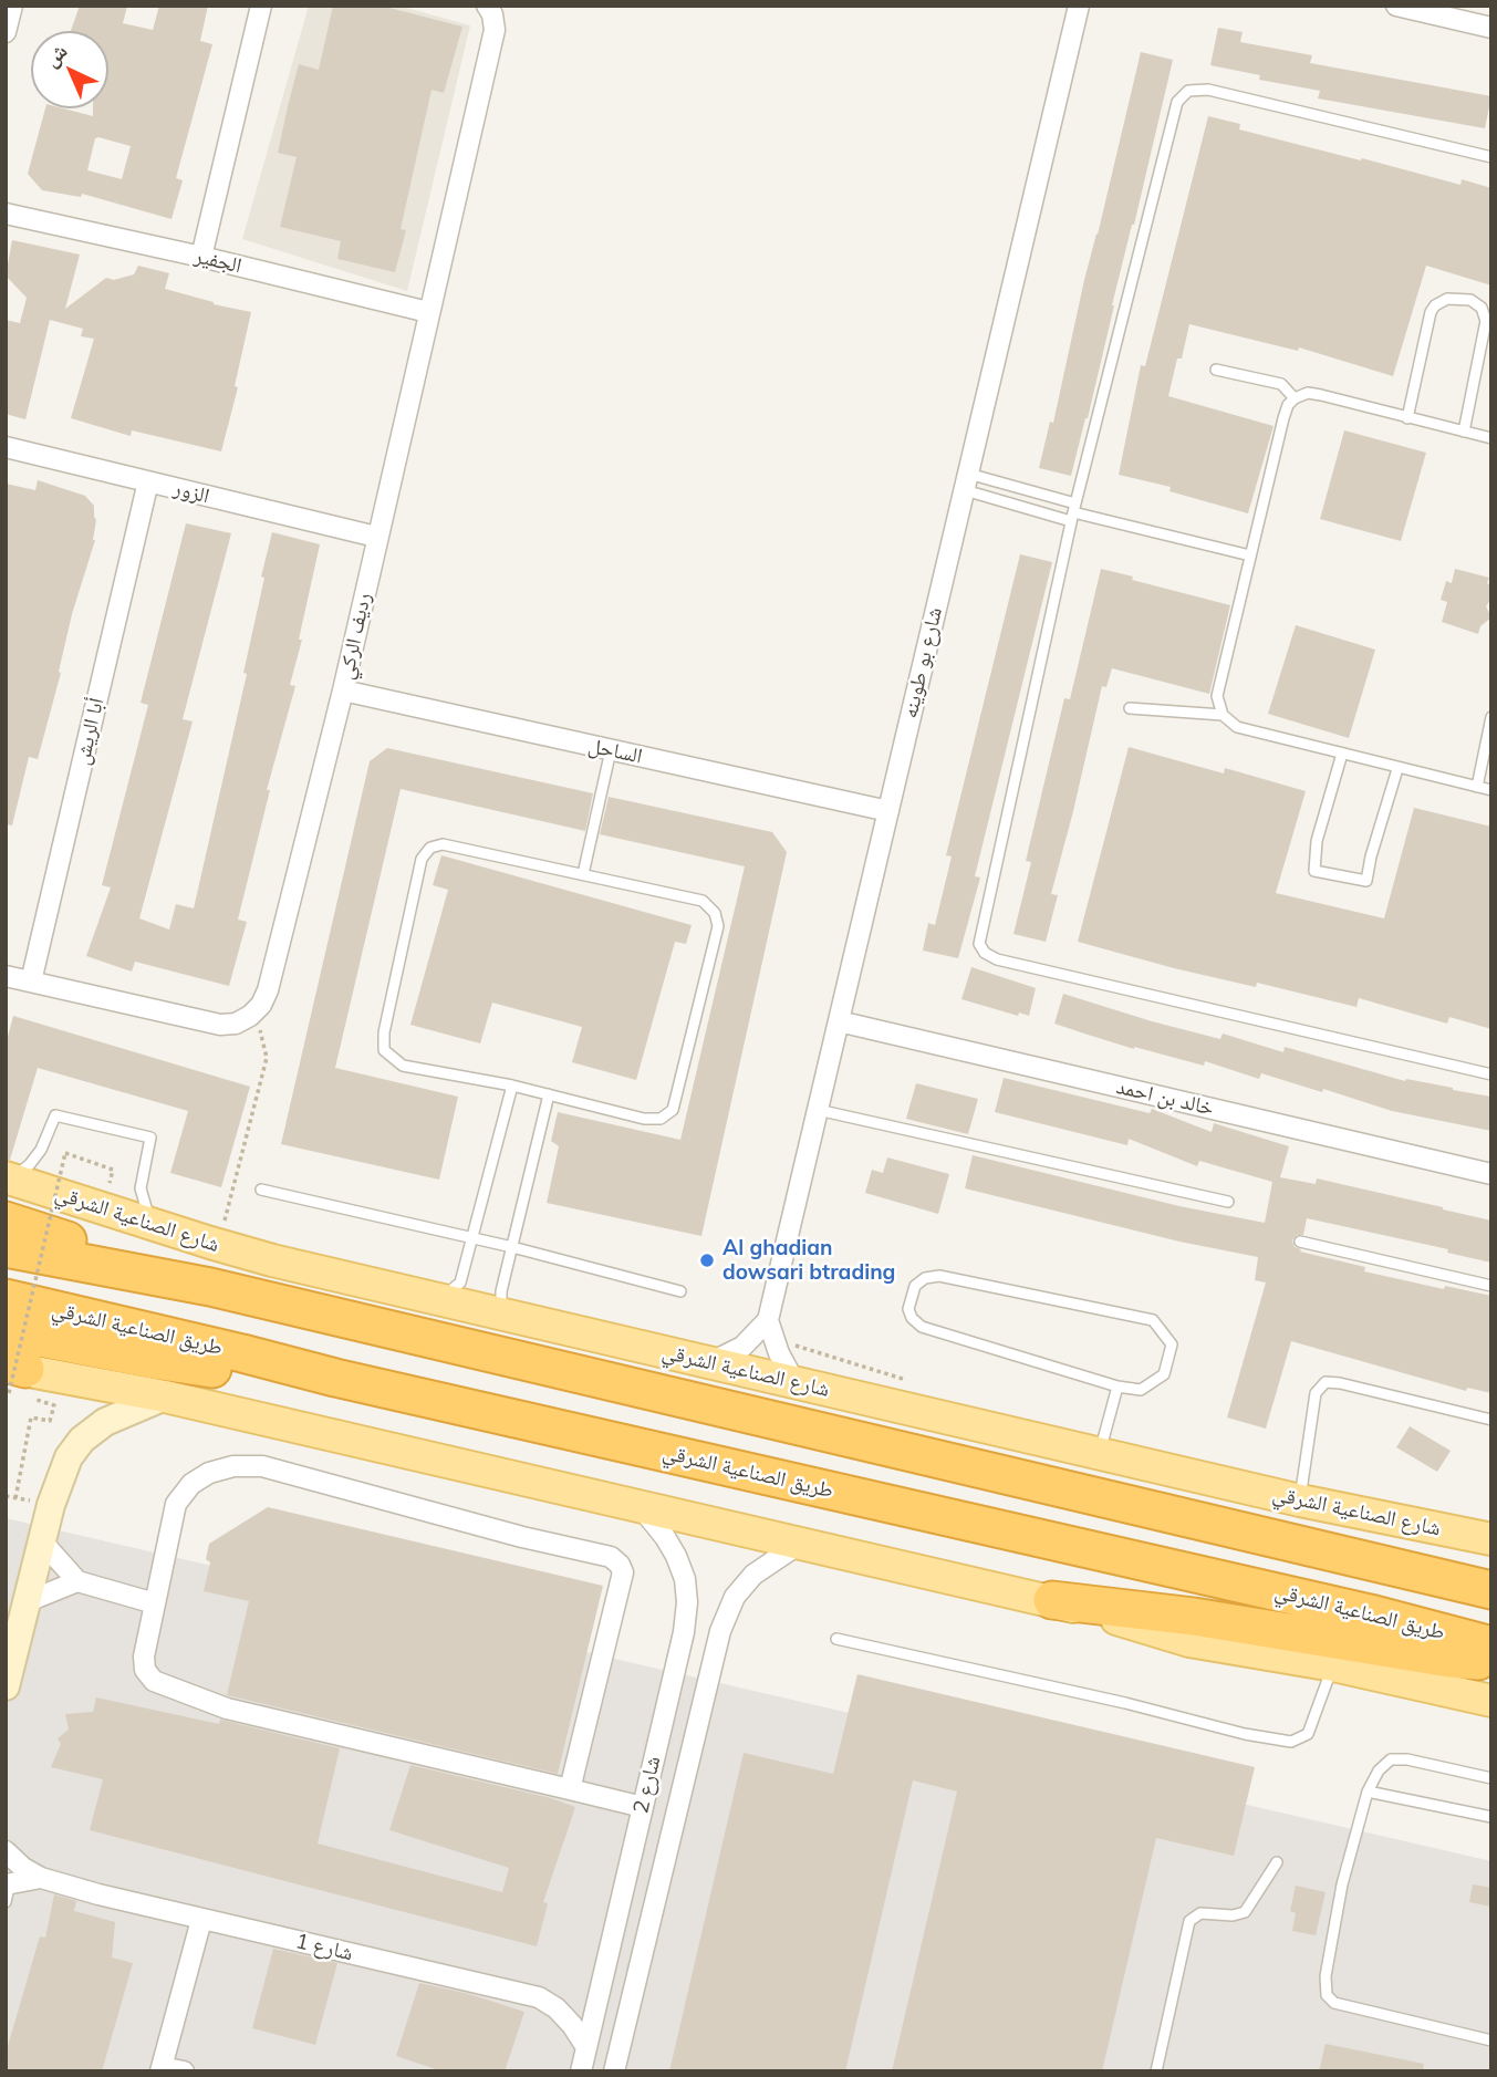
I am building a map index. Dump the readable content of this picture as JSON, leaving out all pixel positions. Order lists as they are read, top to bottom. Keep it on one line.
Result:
{"streets":{"highway":["طريق الصناعية الشرقي"],"main road":["شارع الصناعية الشرقي"],"street":["الجفير","الزور","رديف الركي","شارع بو طوينه","أبا الريش","الساحل","خالد بن احمد","شارع 2","شارع 1"]},"crossings":[["الجفير","رديف الركي"],["الزور","رديف الركي"],["الزور","أبا الريش"],["رديف الركي","الساحل"],["شارع بو طوينه","الساحل"],["شارع بو طوينه","خالد بن احمد"],["شارع 2","شارع 1"]],"places":["Al ghadian dowsari btrading"],"north":"top left"}
